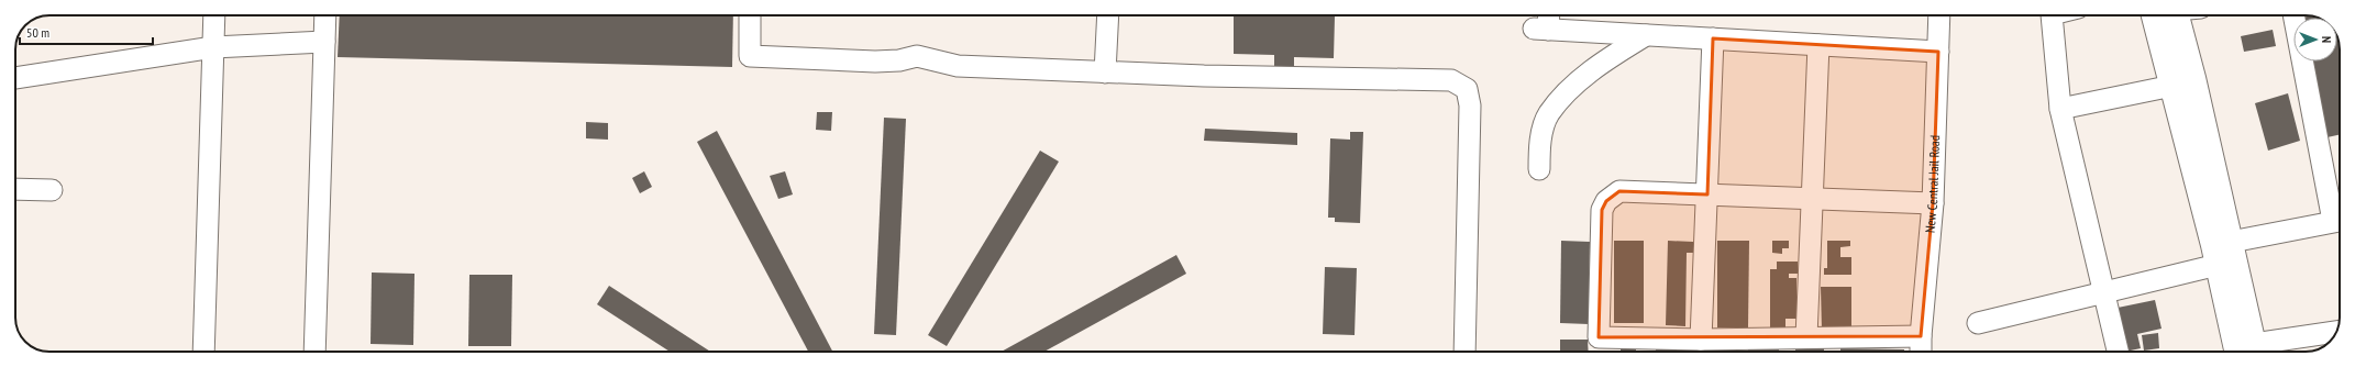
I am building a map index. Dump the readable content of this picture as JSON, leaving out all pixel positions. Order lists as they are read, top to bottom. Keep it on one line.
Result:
{"streets":{"street":["New Central Jail Road"]},"scale_bar":"50 m","north":"right"}
